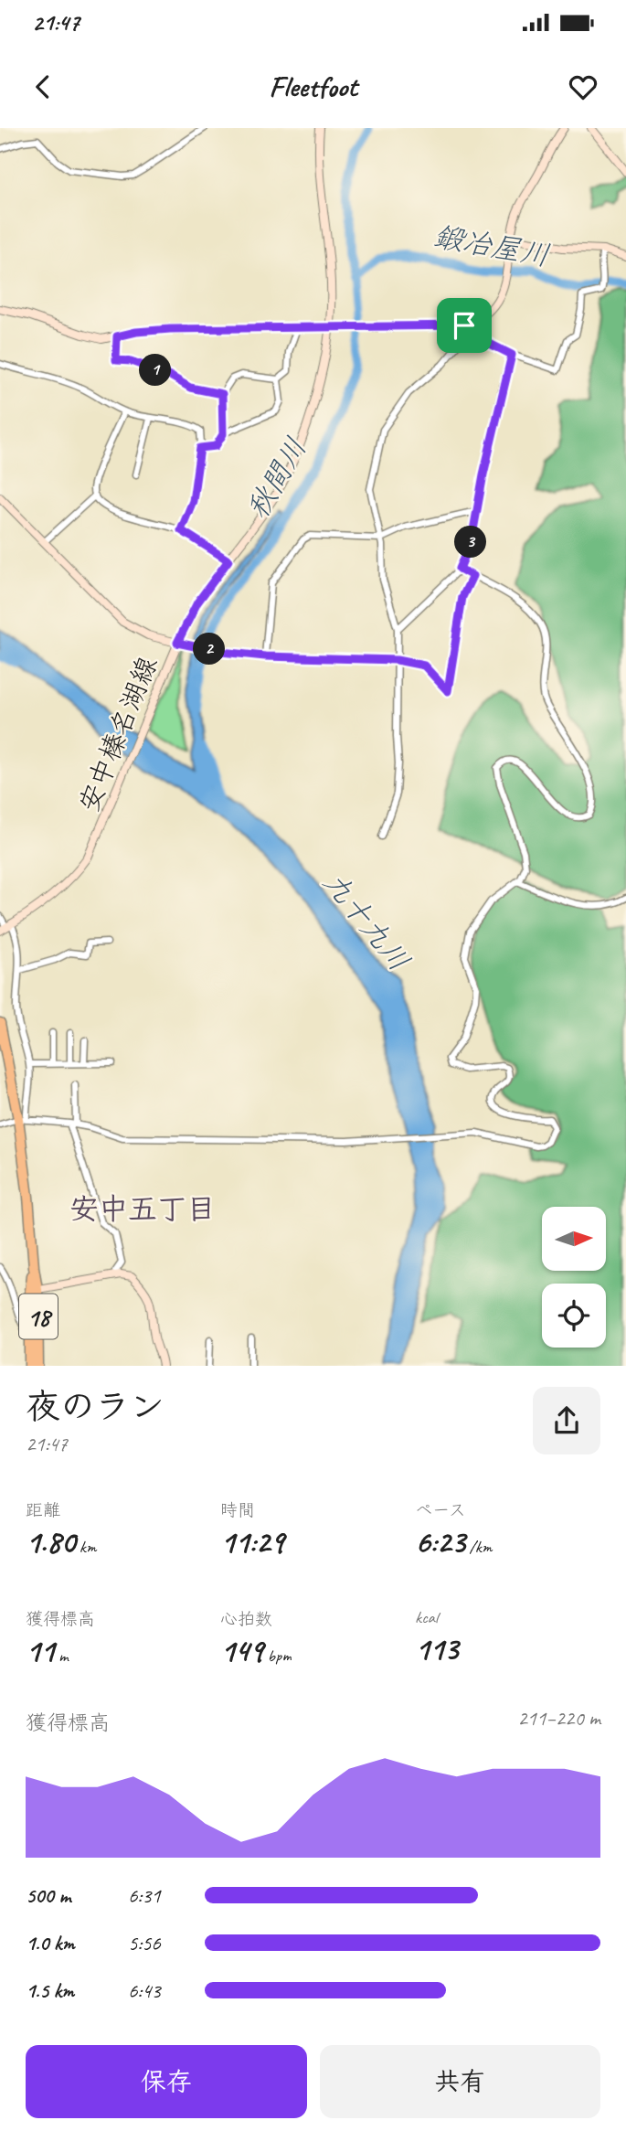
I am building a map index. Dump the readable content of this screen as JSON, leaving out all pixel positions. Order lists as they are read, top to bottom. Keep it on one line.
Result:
{"streets":{"highway":["18"],"main road":["安中榛名湖線"]},"districts":["安中五丁目"],"water":["鍛冶屋川","秋間川","九十九川"],"north":"right","page":{"status":"21:47","header":"Fleetfoot","pins":["1","3","2"],"heading":["夜のラン","21:47"],"stats":[["距離","1.80 km"],["時間","11:29"],["ペース","6:23 /km"],["獲得標高","11 m"],["心拍数","149 bpm"],["kcal","113"]],"chart":["獲得標高","211–220 m"],"list":[{"name":"500 m","note":"6:31"},{"name":"1.0 km","note":"5:56"},{"name":"1.5 km","note":"6:43"}],"buttons":["保存","共有"]}}
